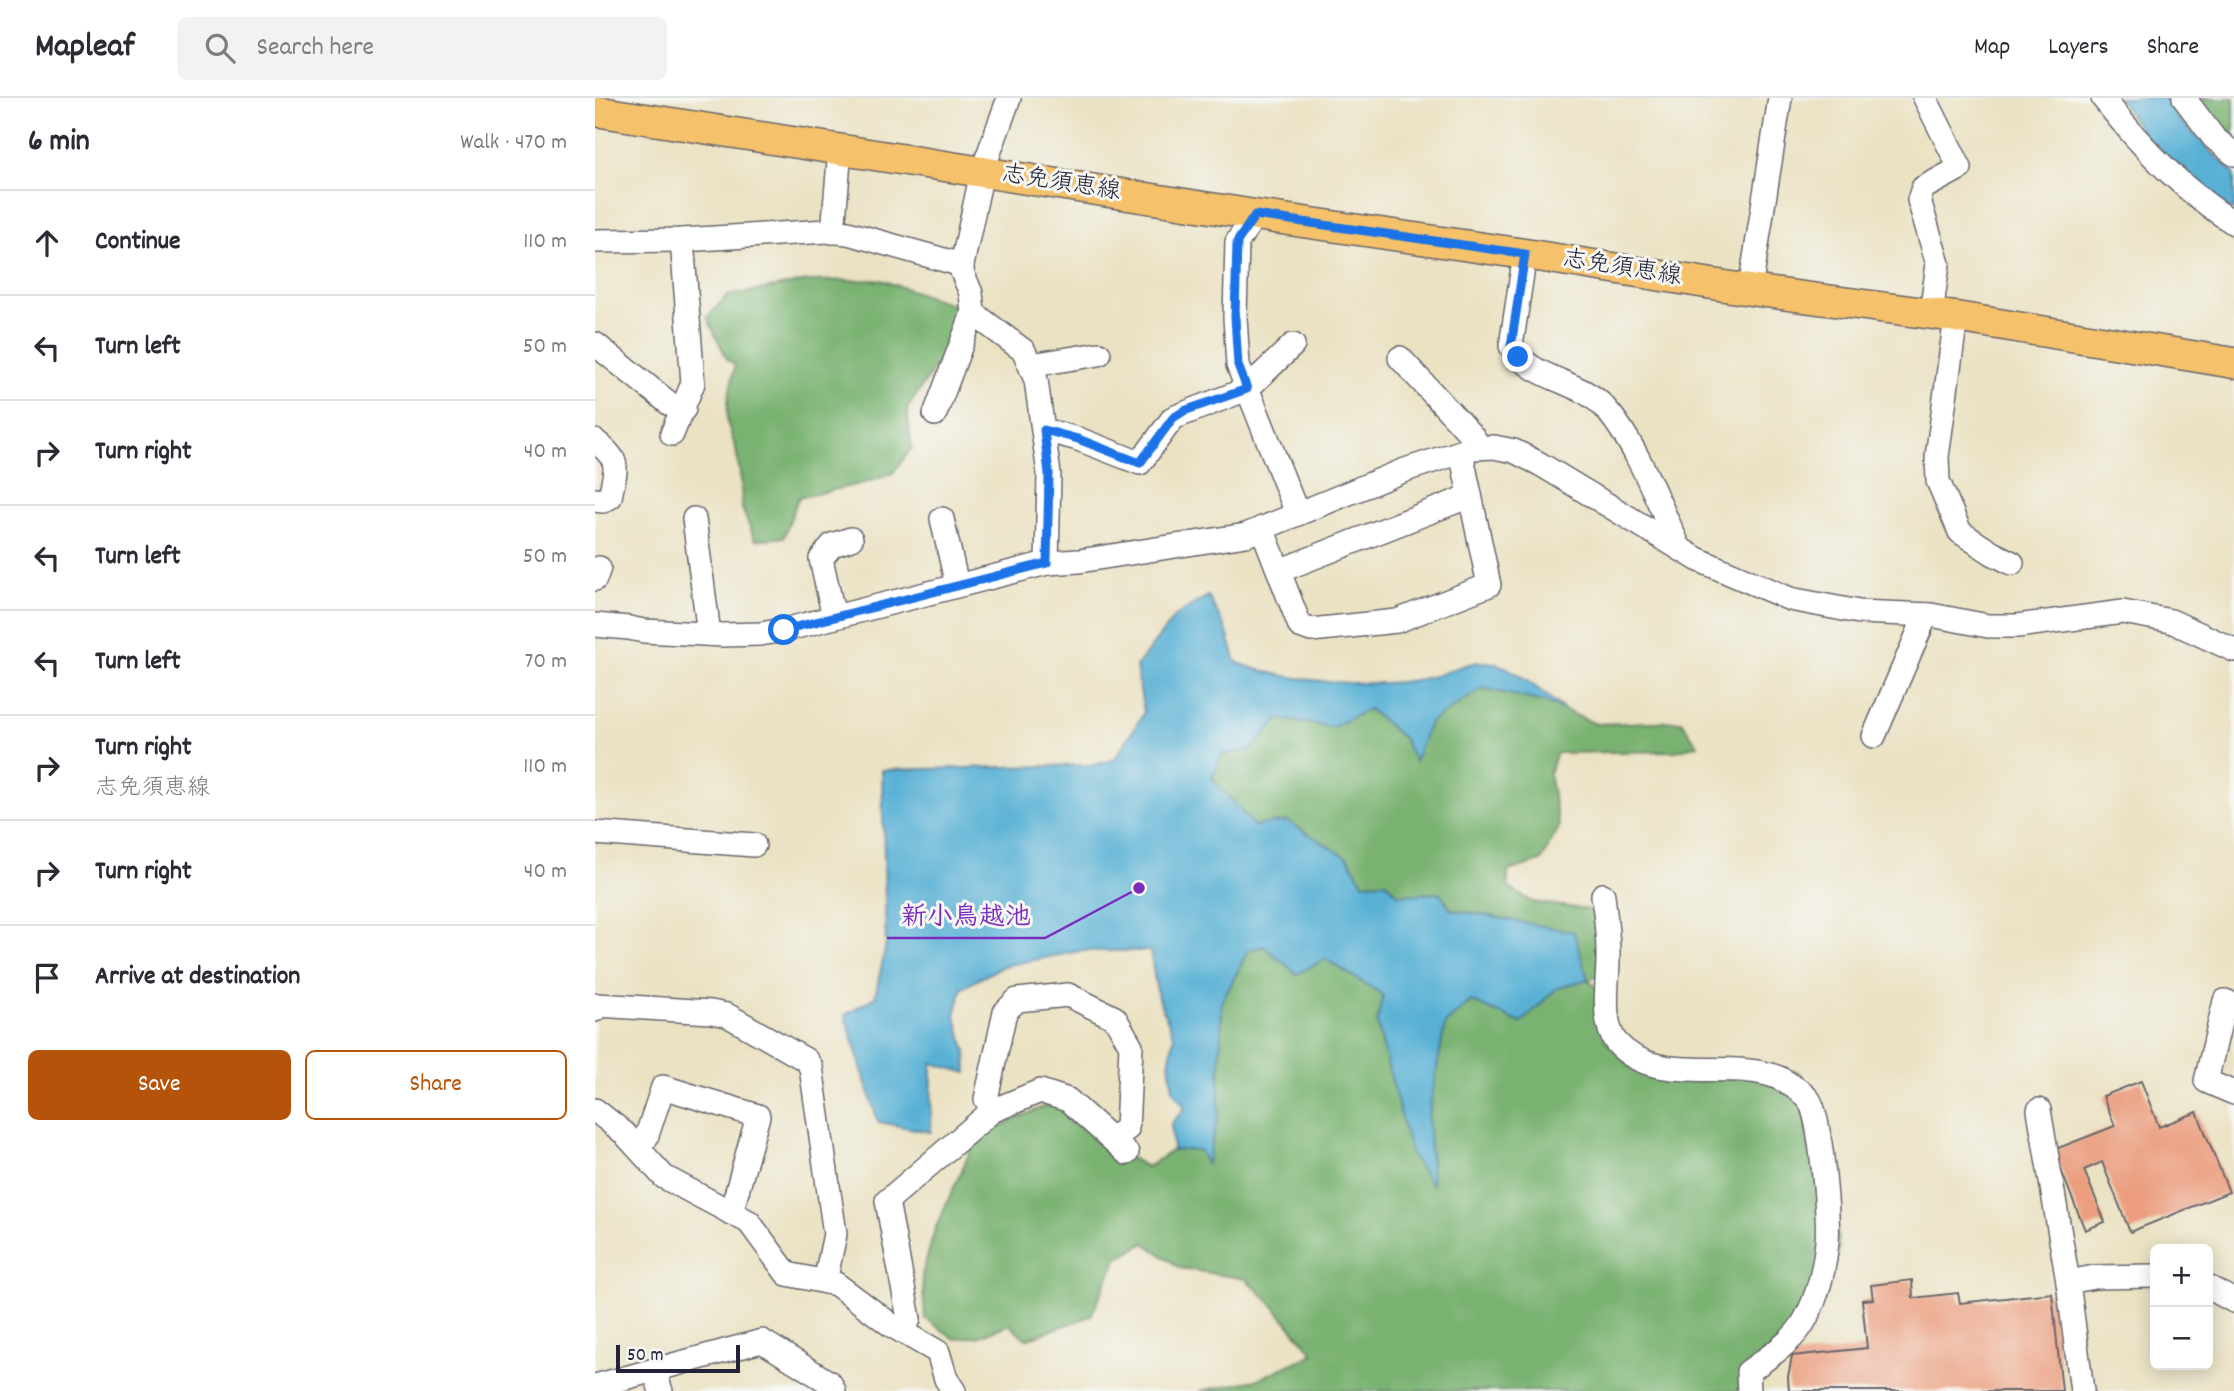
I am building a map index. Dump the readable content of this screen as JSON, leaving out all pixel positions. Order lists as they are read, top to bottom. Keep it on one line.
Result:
{"streets":{"main road":["志免須恵線"]},"places":["新小鳥越池"],"scale_bar":"50 m","page":{"header":"Mapleaf","search":"Search here","nav":["Map","Layers","Share"],"heading":["6 min","Walk · 470 m"],"list":[["Continue","110 m"],["Turn left","50 m"],["Turn right","40 m"],["Turn left","50 m"],["Turn left","70 m"],["Turn right","志免須恵線","110 m"],["Turn right","40 m"],"Arrive at destination"],"buttons":["Save","Share"],"map_buttons":["+","−"],"scale":"50 m"}}
